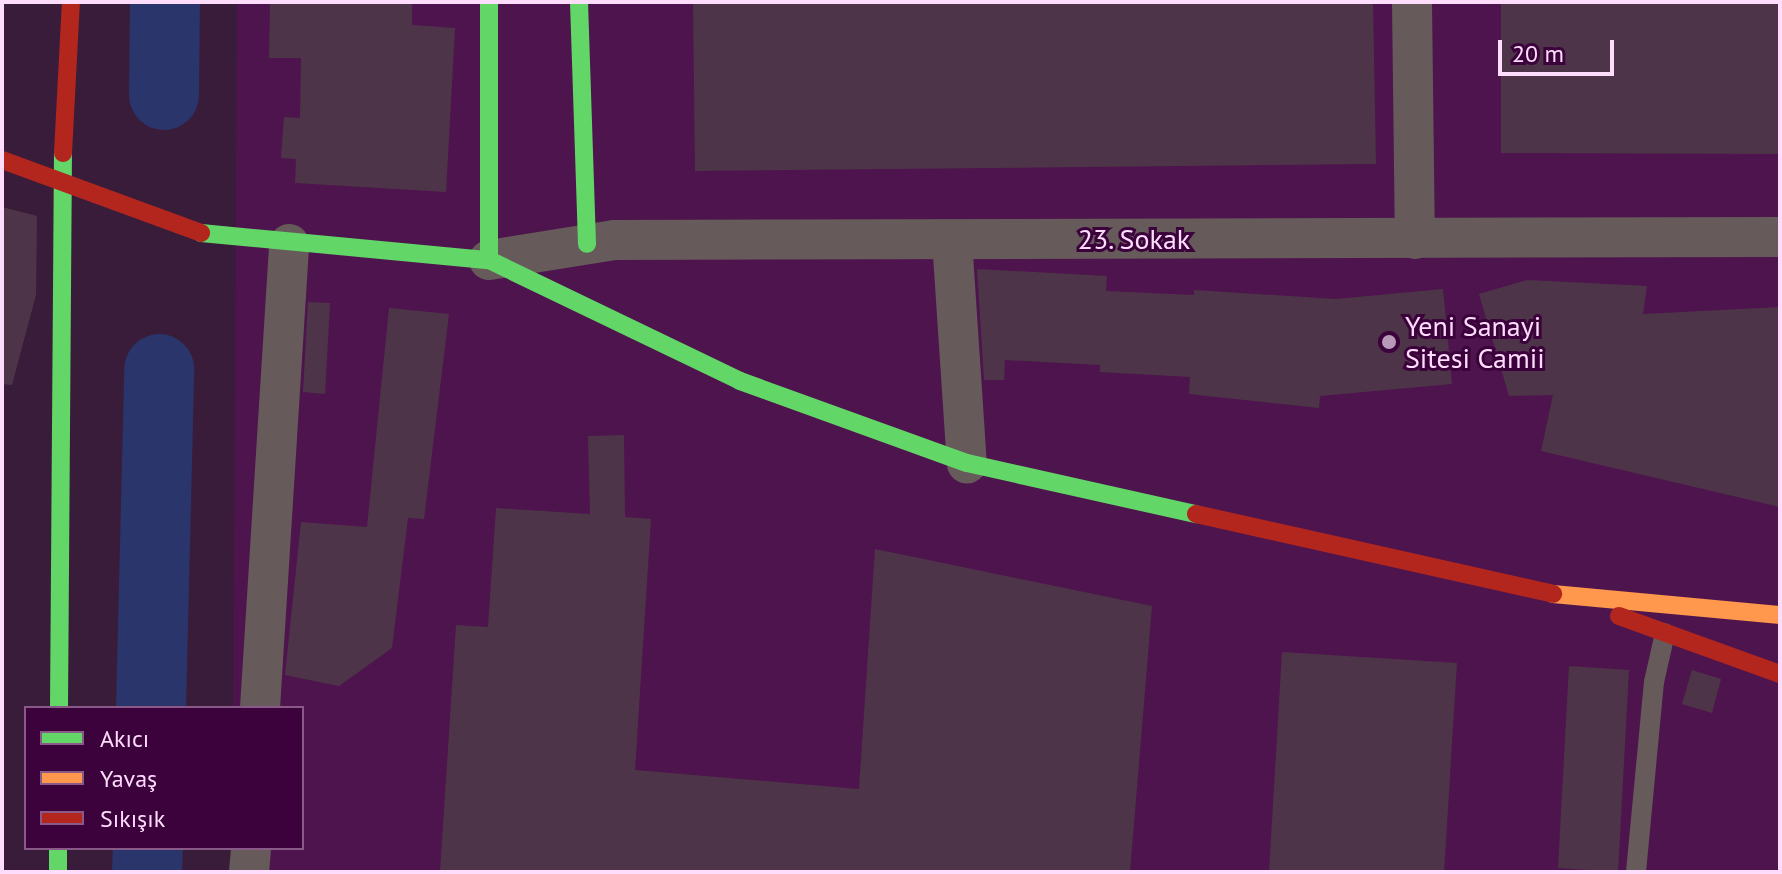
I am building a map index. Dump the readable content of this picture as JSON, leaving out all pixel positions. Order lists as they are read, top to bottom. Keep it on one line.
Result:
{"streets":{"street":["23. Sokak"]},"places":["Yeni Sanayi Sitesi Camii"],"legend":["Akıcı","Yavaş","Sıkışık"],"scale_bar":"20 m"}
